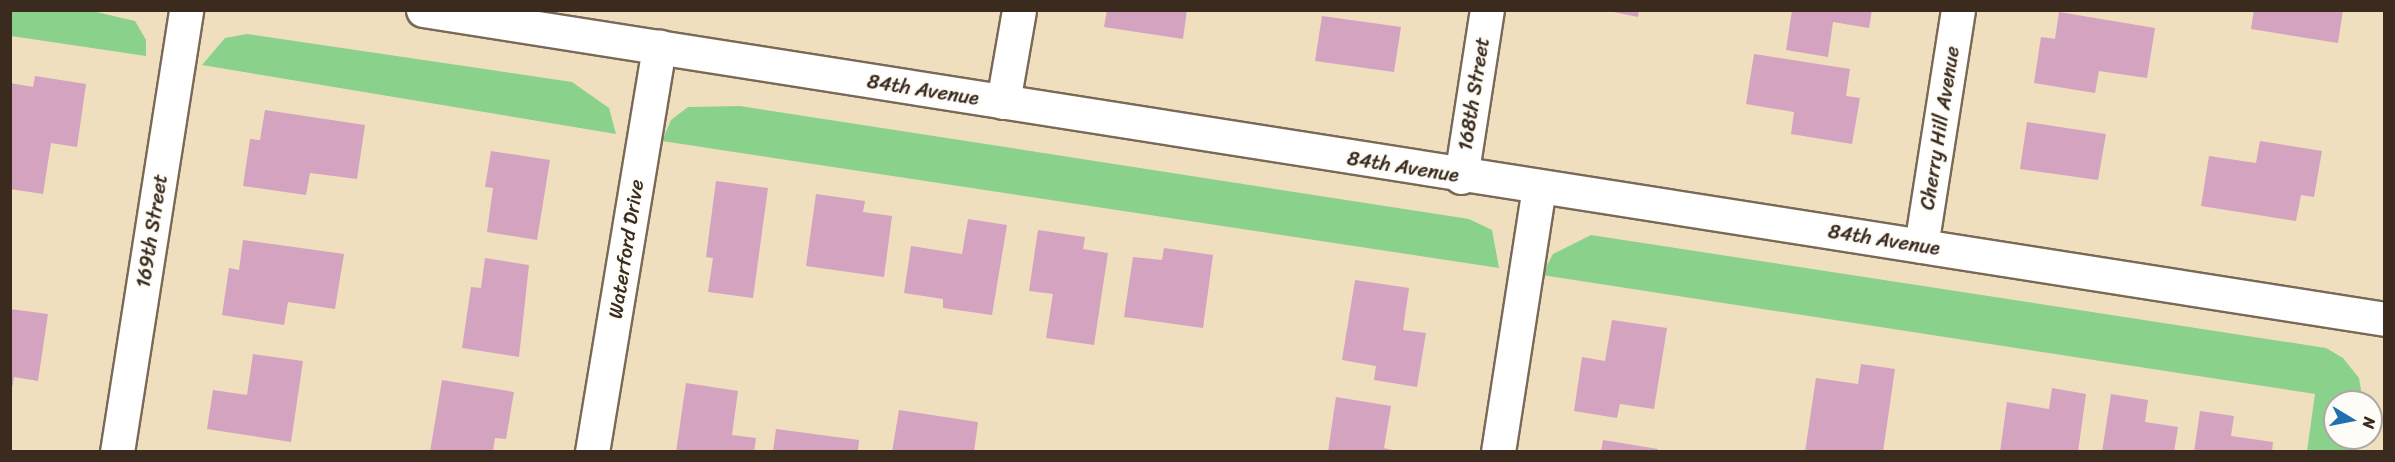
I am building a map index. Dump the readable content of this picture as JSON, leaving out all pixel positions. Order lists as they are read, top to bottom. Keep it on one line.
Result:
{"streets":{"street":["84th Avenue","168th Street","Cherry Hill Avenue","169th Street","Waterford Drive"]},"crossings":[["84th Avenue","168th Street"],["84th Avenue","Cherry Hill Avenue"],["84th Avenue","Waterford Drive"]],"north":"right"}
